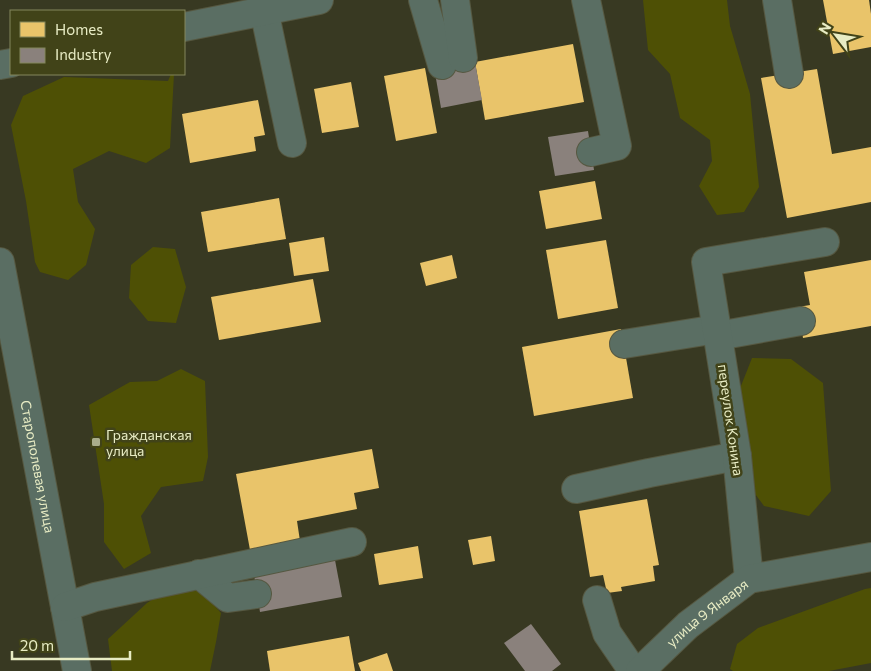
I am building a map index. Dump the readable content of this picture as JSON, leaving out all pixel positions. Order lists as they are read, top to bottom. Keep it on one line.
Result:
{"streets":{"street":["переулок Конина","Старополевая улица","улица 9 Января"]},"crossings":[["переулок Конина","улица 9 Января"]],"places":{"transit":["Гражданская улица"]},"legend":["Homes","Industry"],"scale_bar":"20 m","north":"top left"}
